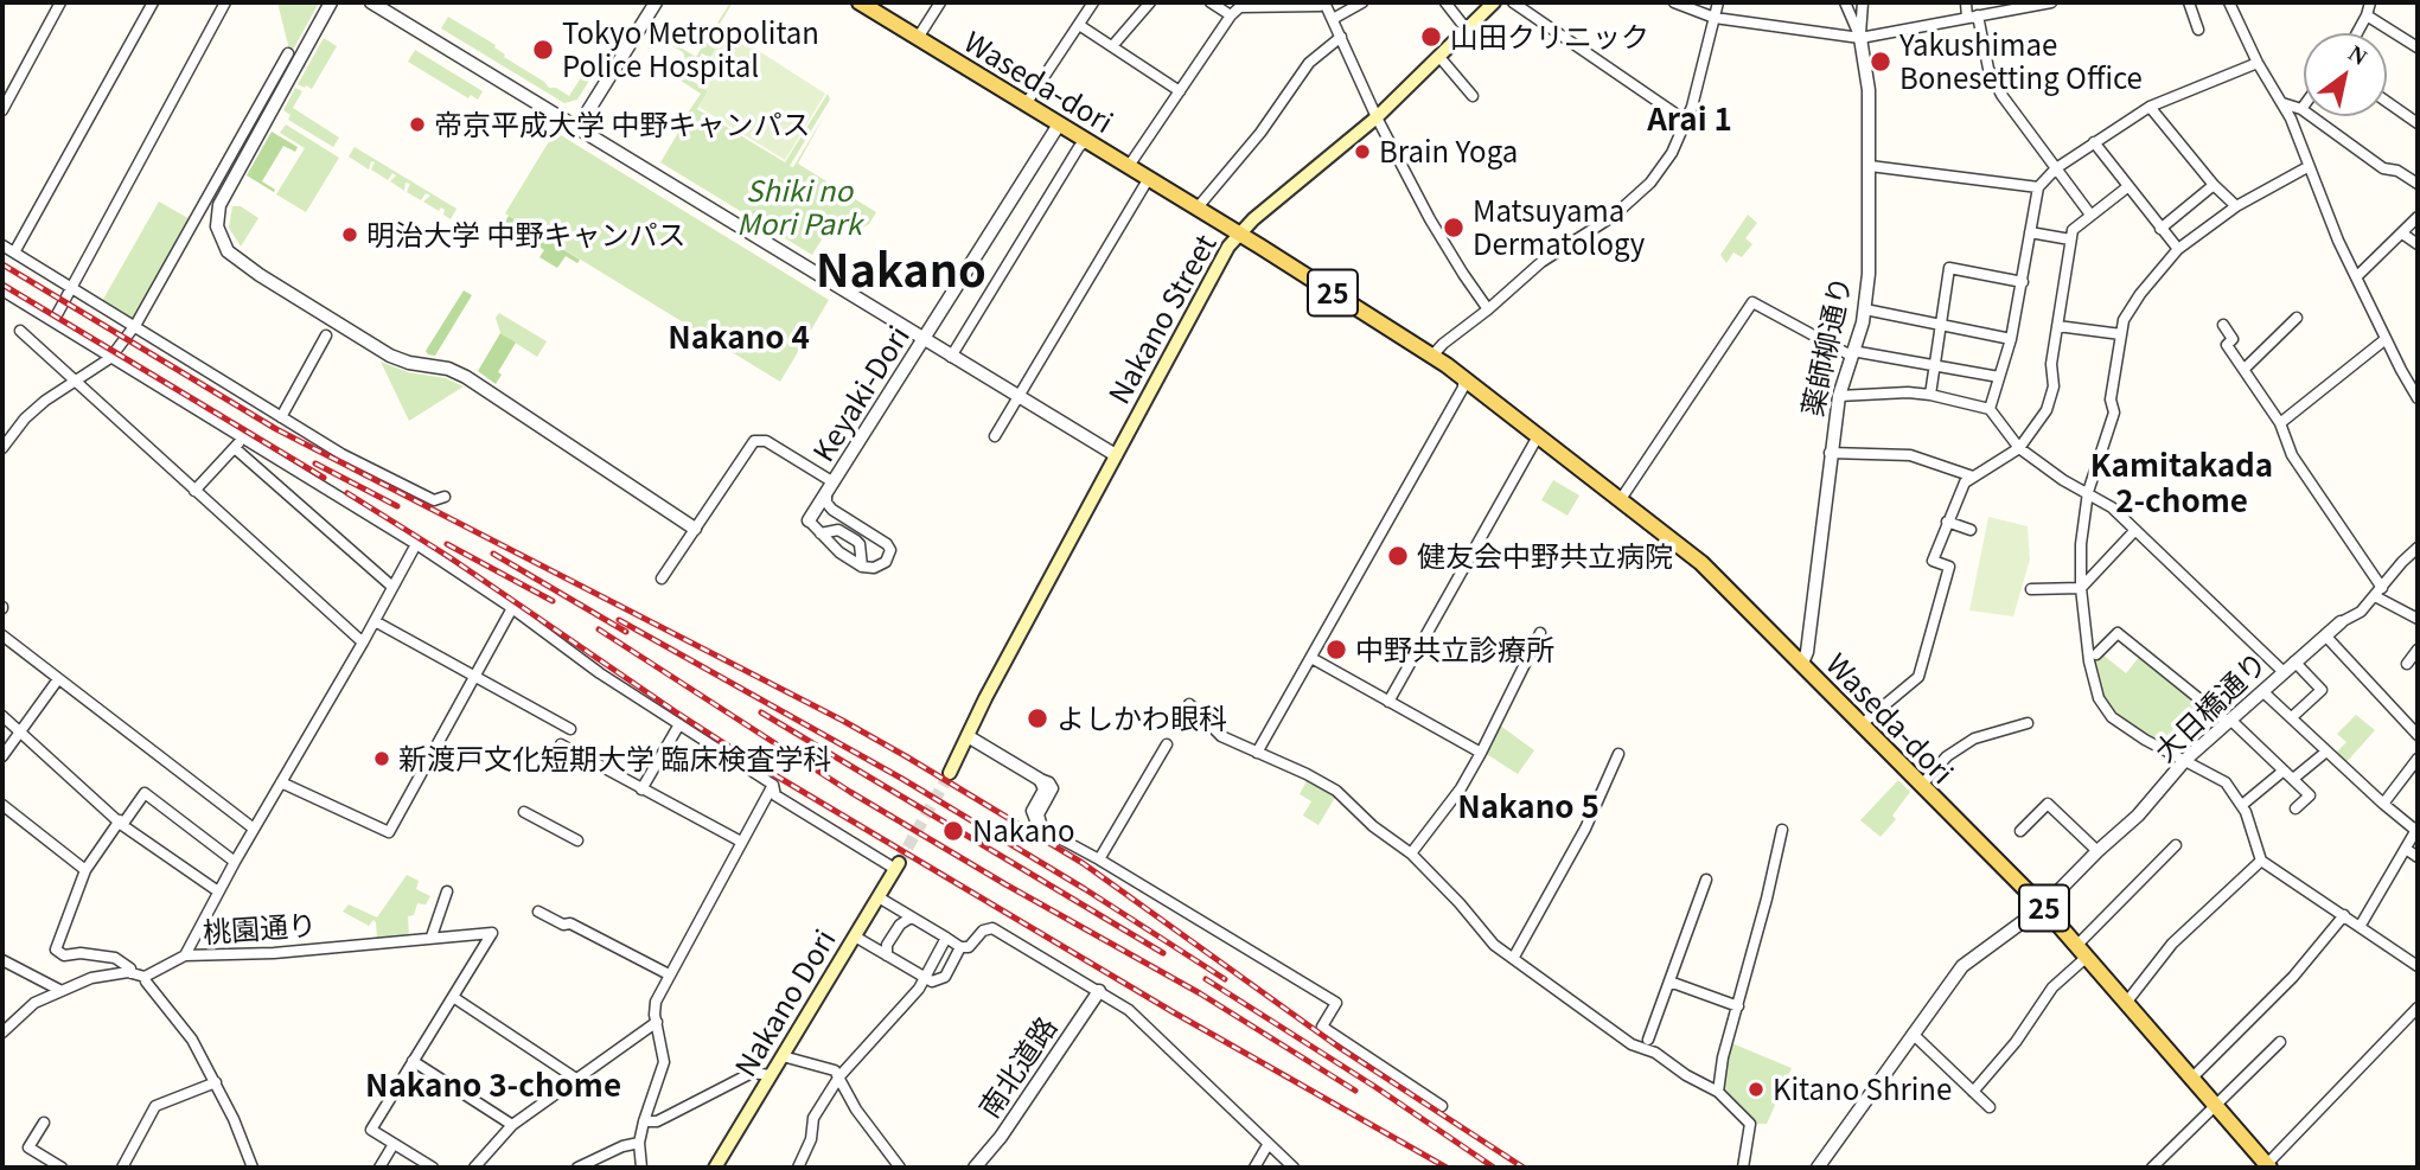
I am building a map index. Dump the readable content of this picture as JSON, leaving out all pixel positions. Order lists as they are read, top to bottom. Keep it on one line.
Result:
{"streets":{"main road":["Waseda-dori","25","Nakano Street","Nakano Dori"],"street":["薬師柳通り","Keyaki-Dori","大日橋通り","桃園通り","南北道路"]},"crossings":[["Waseda-dori","25"],["Waseda-dori","薬師柳通り"],["Waseda-dori","Keyaki-Dori"],["Waseda-dori","大日橋通り"],["25","Nakano Street"]],"districts":["Arai 1","Nakano","Nakano 4","Kamitakada 2-chome","Nakano 5","Nakano 3-chome"],"parks":["Shiki no Mori Park"],"places":["山田クリニック","Tokyo Metropolitan Police Hospital","Yakushimae Bonesetting Office","帝京平成大学 中野キャンパス","Brain Yoga","Matsuyama Dermatology","明治大学 中野キャンパス","健友会中野共立病院","中野共立診療所","よしかわ眼科","新渡戸文化短期大学 臨床検査学科","Nakano","Kitano Shrine"],"north":"top right"}
